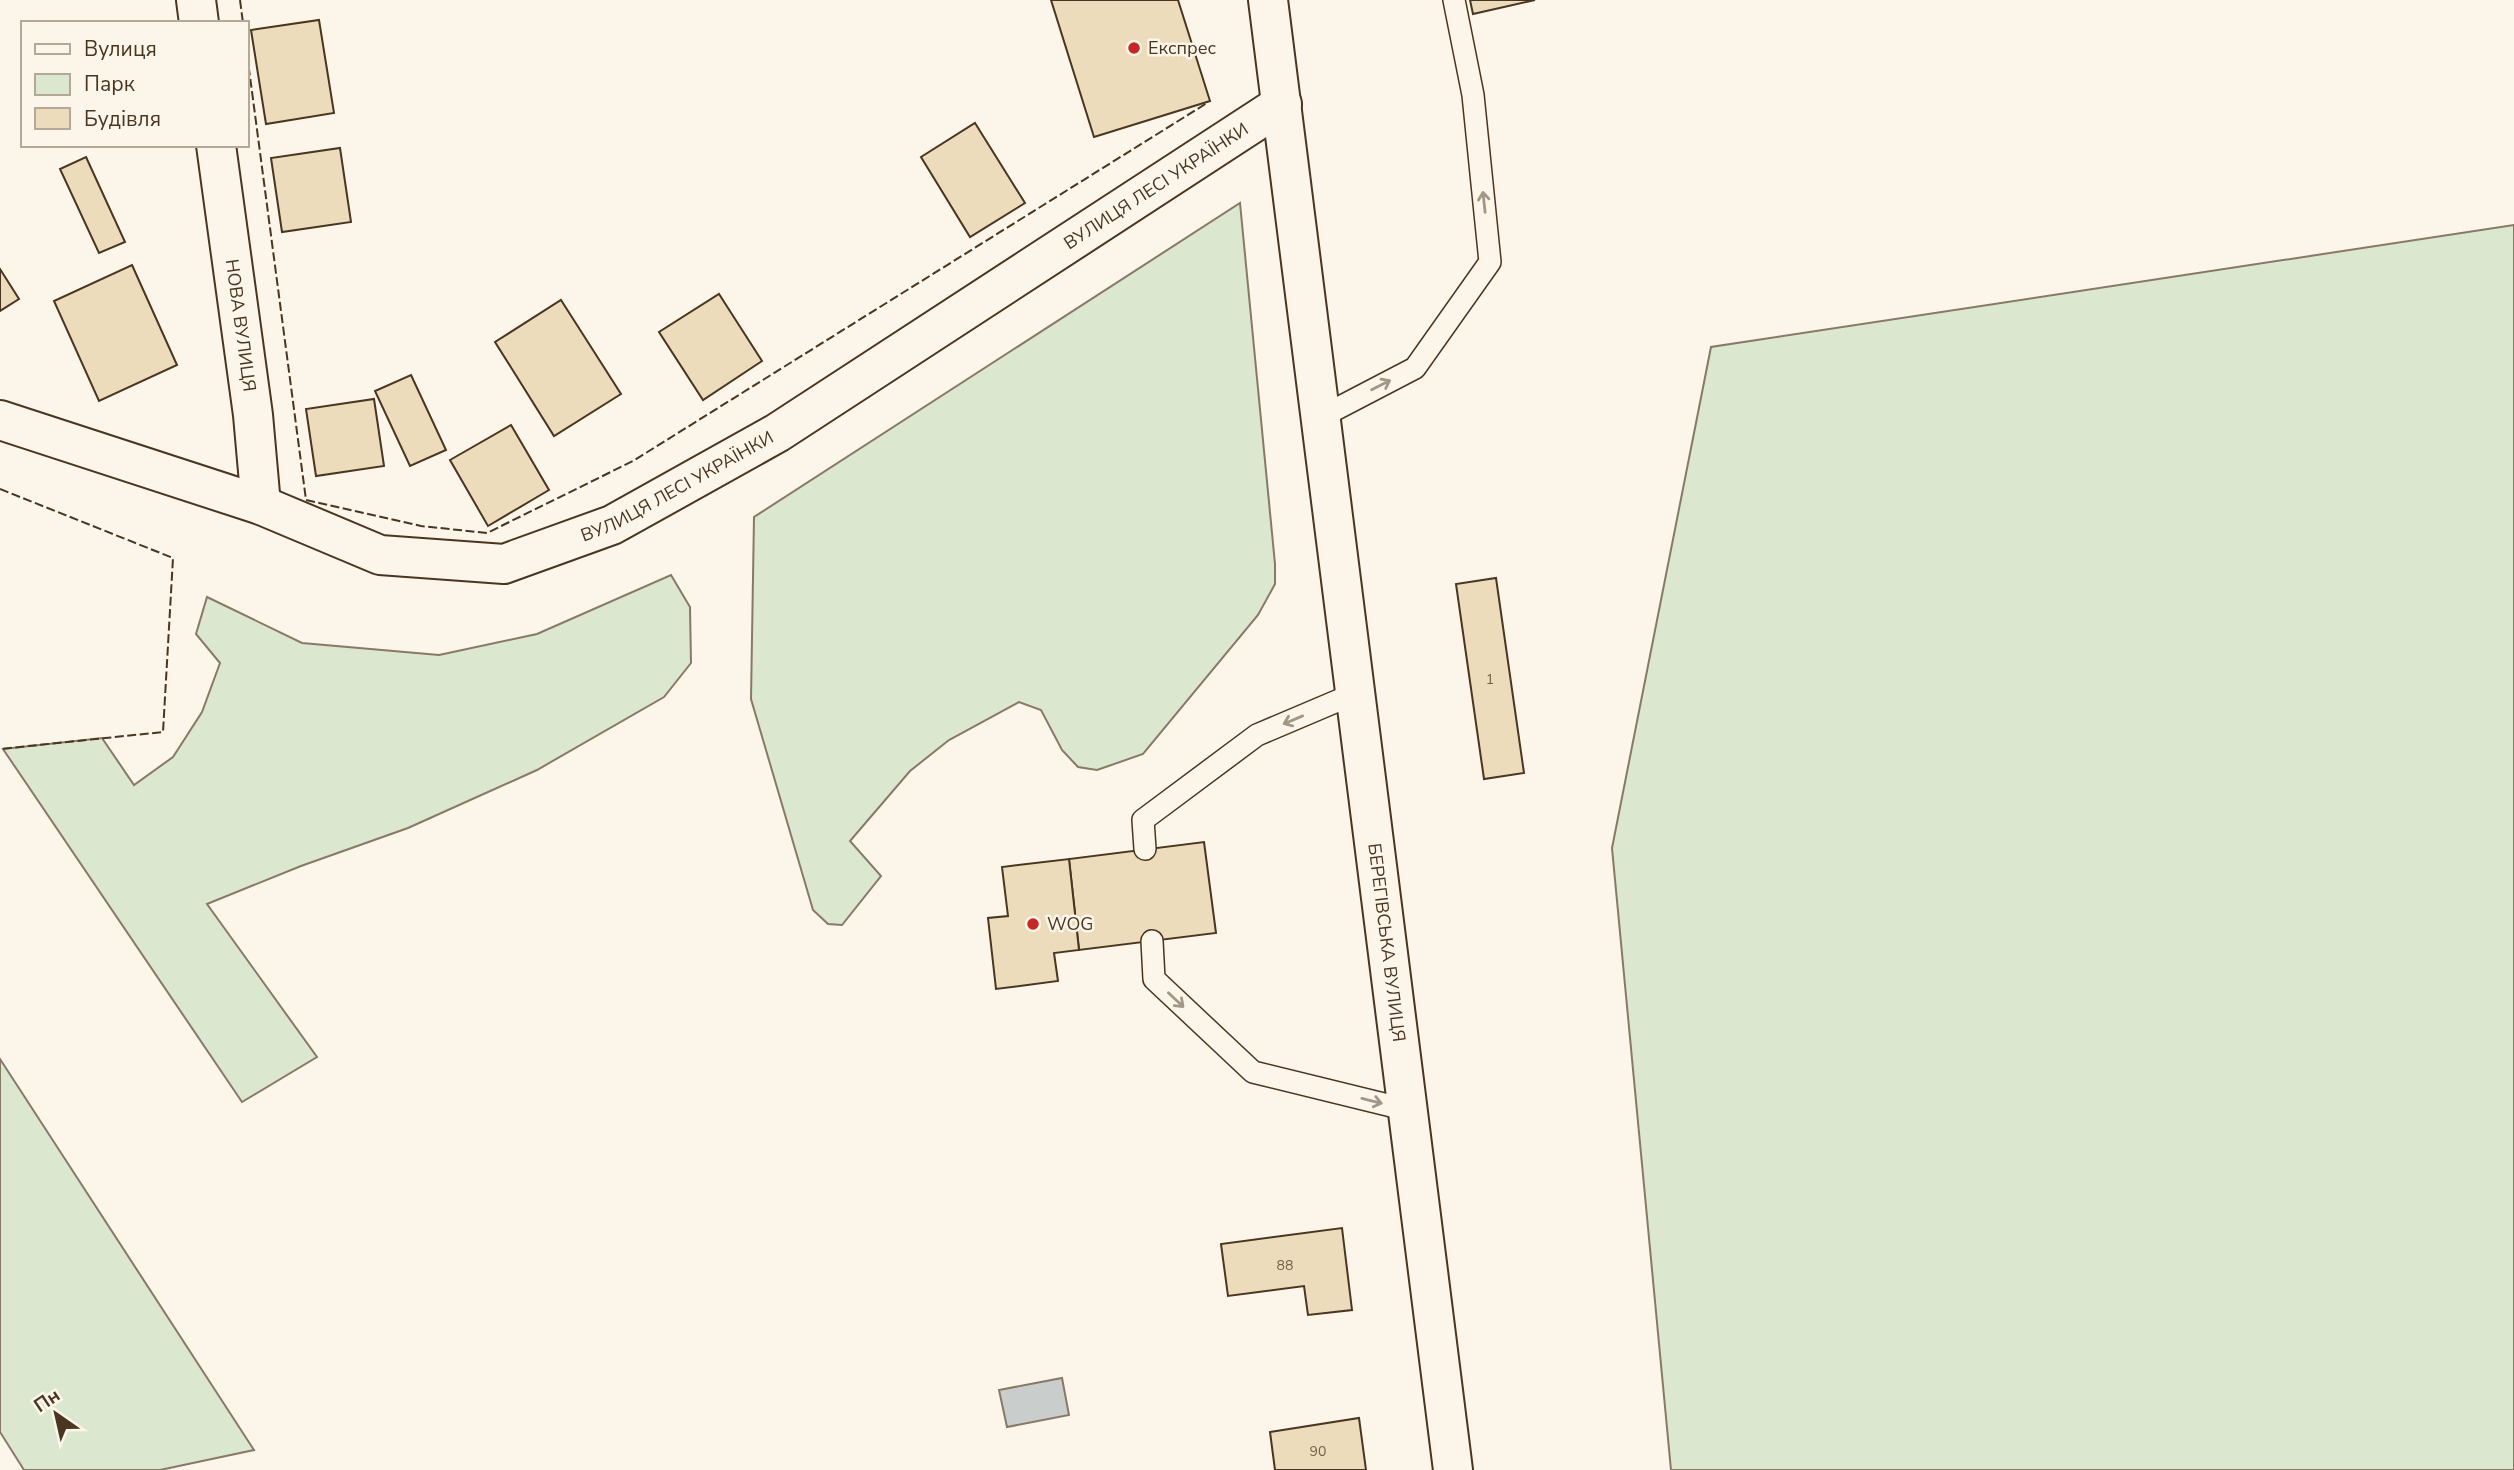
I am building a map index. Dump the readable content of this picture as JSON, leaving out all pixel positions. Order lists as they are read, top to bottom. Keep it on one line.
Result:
{"streets":{"main road":["ВУЛИЦЯ ЛЕСІ УКРАЇНКИ","НОВА ВУЛИЦЯ","БЕРЕГІВСЬКА ВУЛИЦЯ"]},"crossings":[["ВУЛИЦЯ ЛЕСІ УКРАЇНКИ","НОВА ВУЛИЦЯ"],["ВУЛИЦЯ ЛЕСІ УКРАЇНКИ","БЕРЕГІВСЬКА ВУЛИЦЯ"]],"places":["Експрес","WOG"],"house_numbers":["1","88","90"],"legend":["Вулиця","Парк","Будівля"],"north":"top left"}
